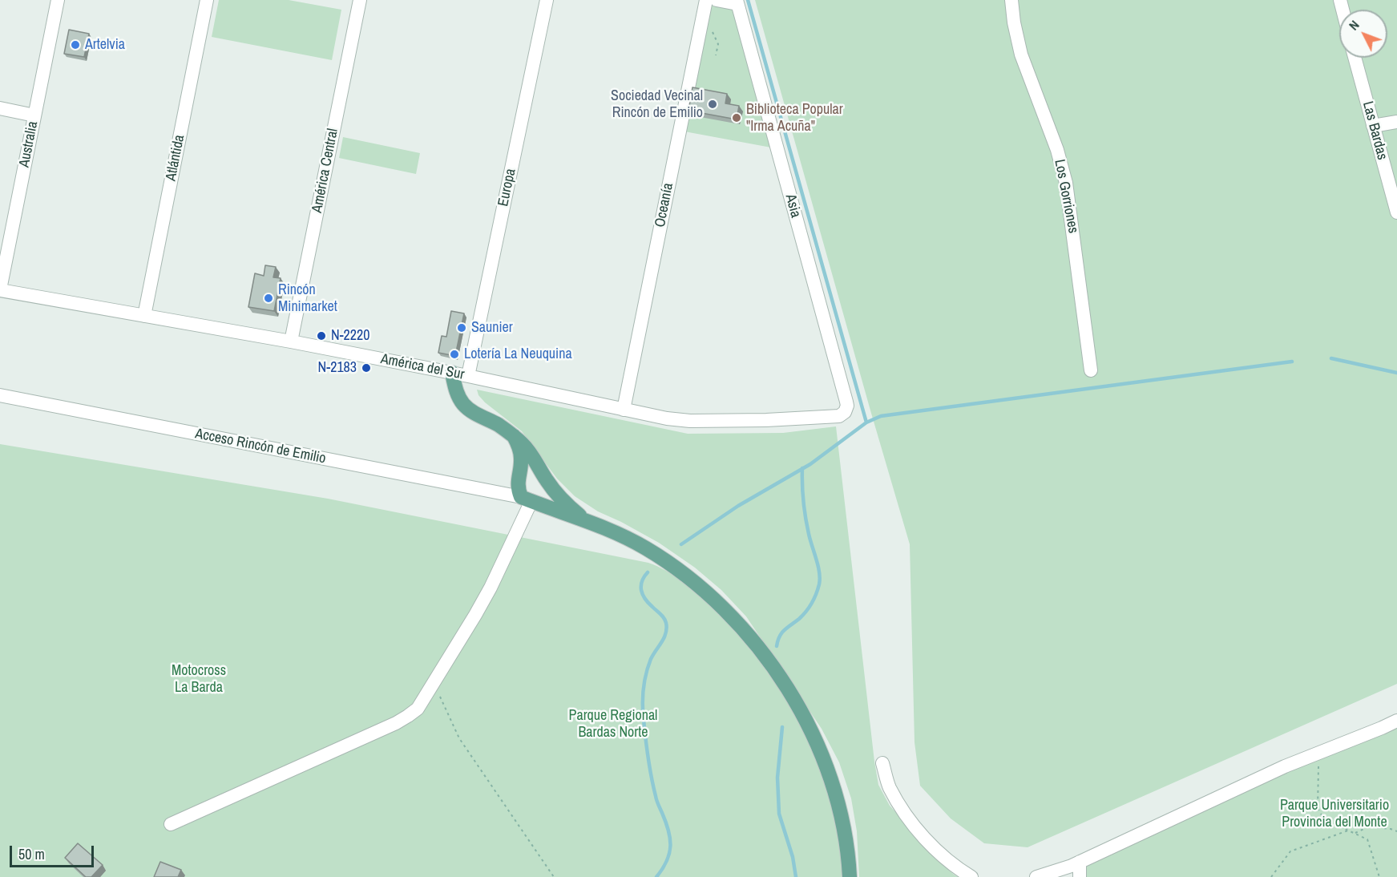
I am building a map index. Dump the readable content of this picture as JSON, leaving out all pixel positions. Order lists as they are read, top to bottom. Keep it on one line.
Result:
{"streets":{"main road":["Acceso Rincón de Emilio"],"street":["Las Bardas","Australia","Atlántida","América Central","Europa","Los Gorriones","Oceanía","Asia","América del Sur"]},"crossings":[["Australia","América del Sur"],["Atlántida","América del Sur"],["América Central","América del Sur"],["Europa","América del Sur"],["Oceanía","América del Sur"],["Asia","América del Sur"],["América del Sur","Acceso Rincón de Emilio"]],"parks":["Motocross La Barda","Parque Regional Bardas Norte","Parque Universitario Provincia del Monte"],"places":["Artelvia","Sociedad Vecinal Rincón de Emilio","Biblioteca Popular \"Irma Acuña\"","Rincón Minimarket","Saunier","N-2220","Lotería La Neuquina","N-2183"],"scale_bar":"50 m","north":"top left"}
